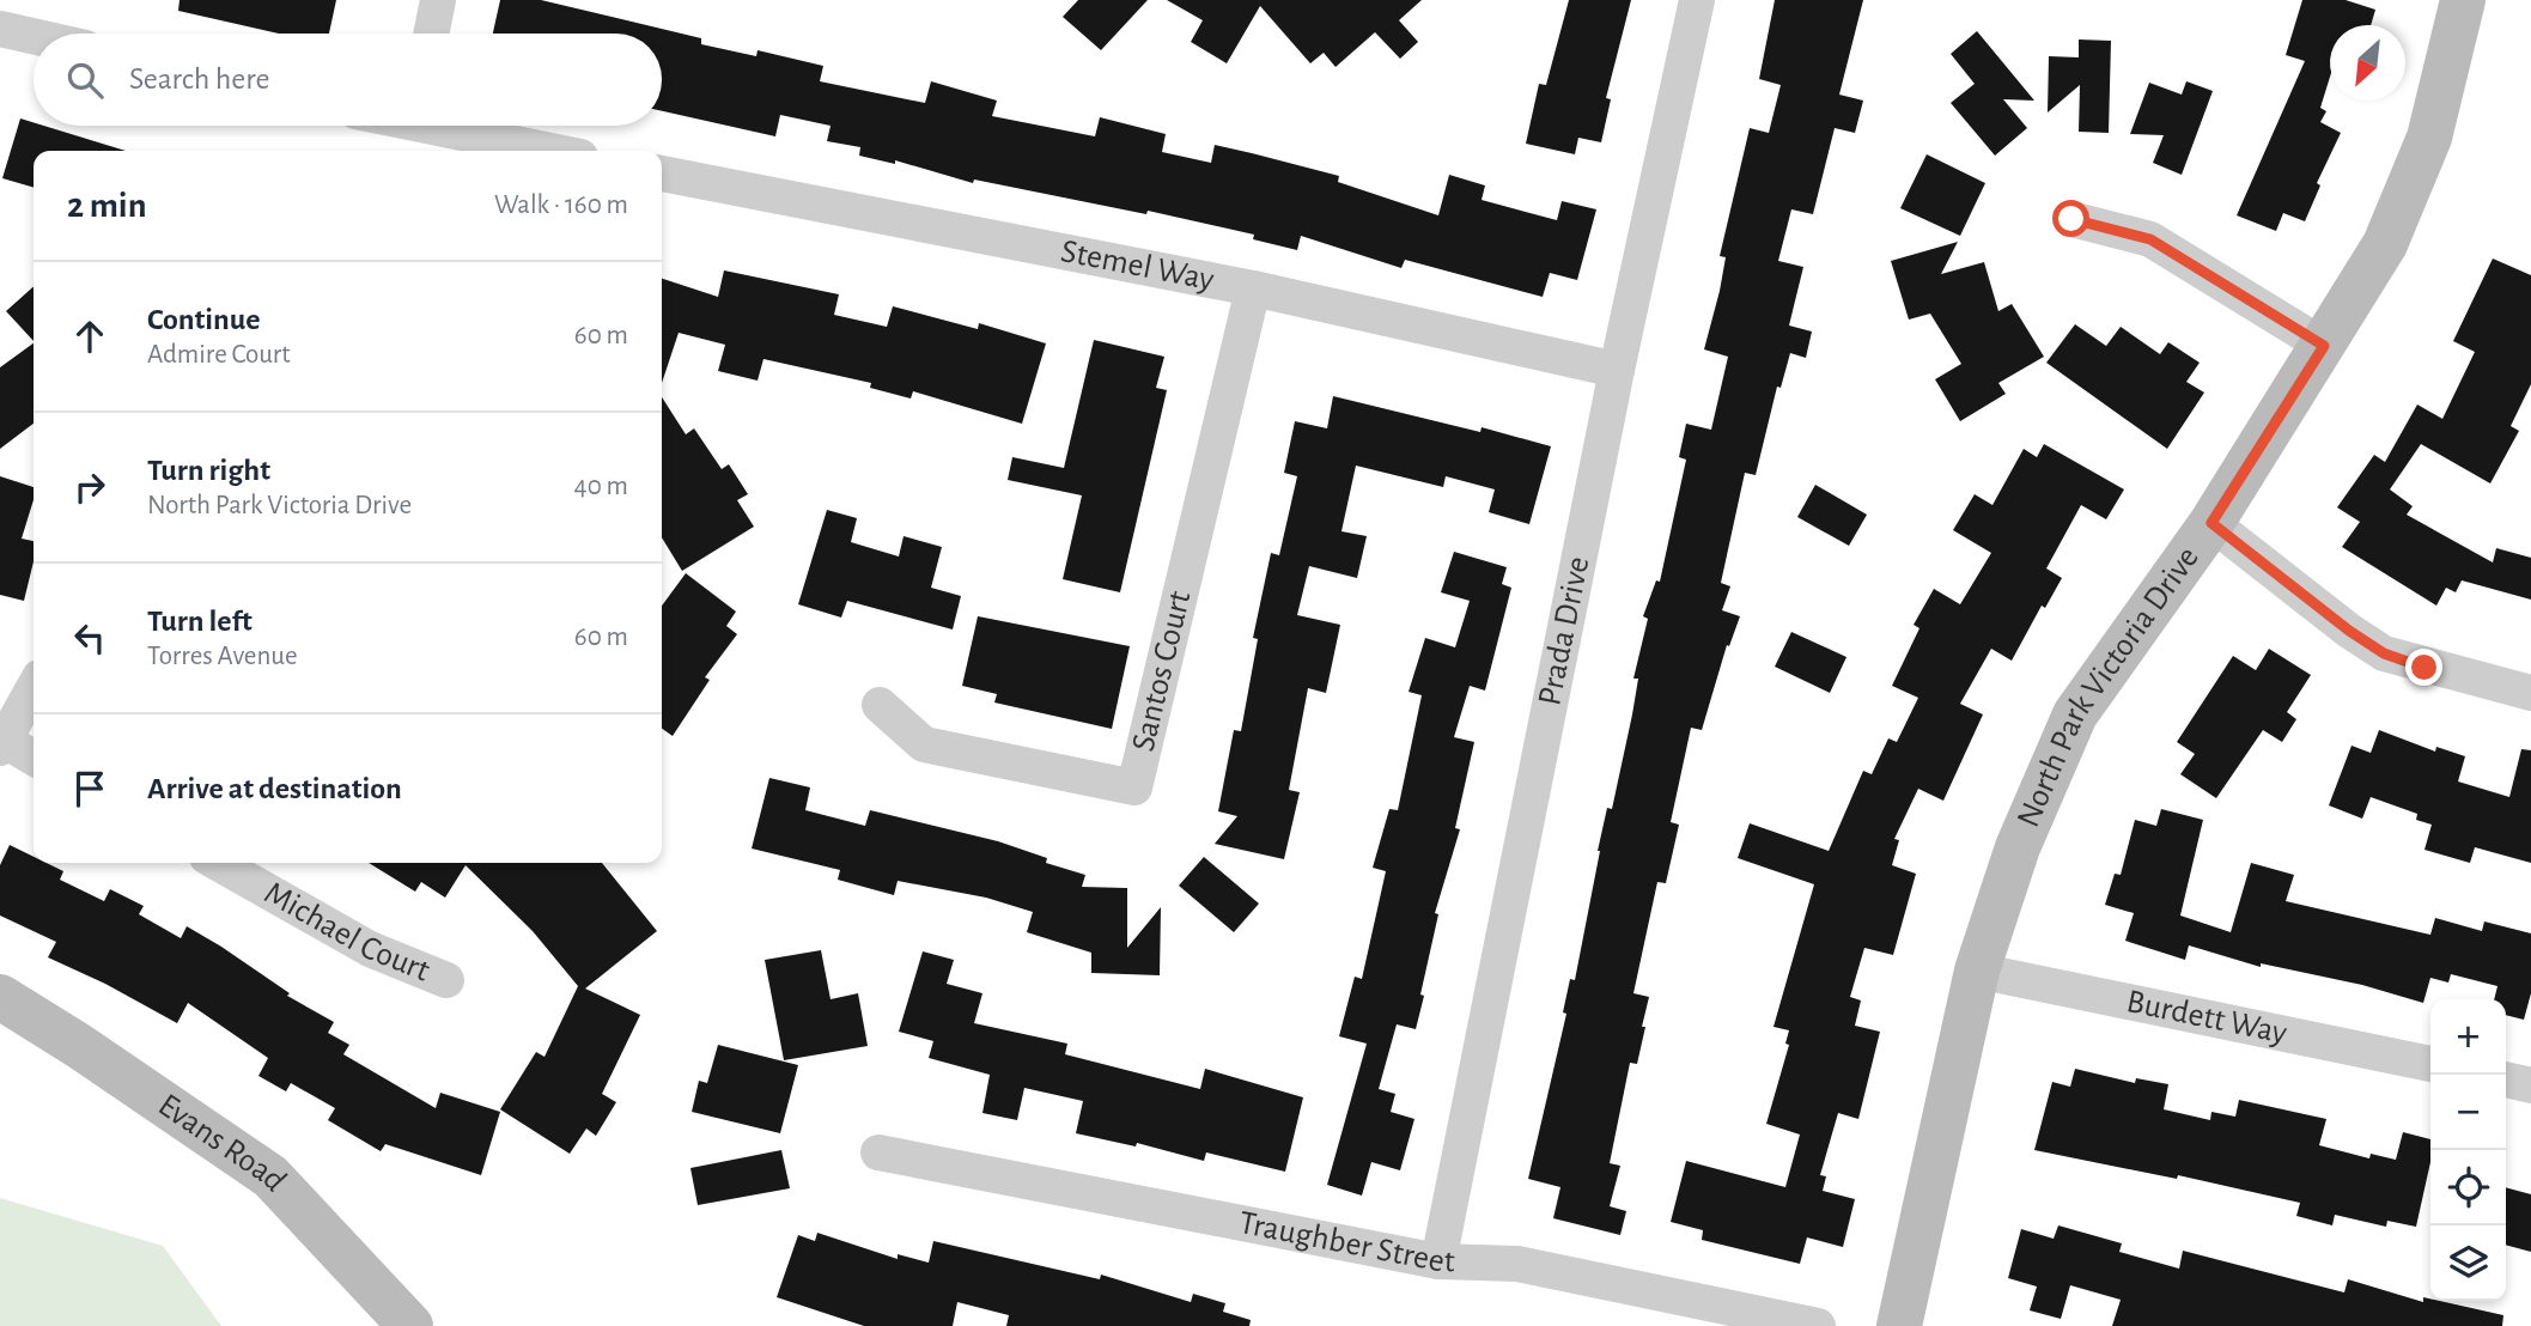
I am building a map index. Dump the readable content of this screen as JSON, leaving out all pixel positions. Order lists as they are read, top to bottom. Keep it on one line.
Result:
{"streets":{"main road":["North Park Victoria Drive","Evans Road"],"street":["Stemel Way","Prada Drive","Santos Court","Michael Court","Burdett Way","Traughber Street"]},"crossings":[["Stemel Way","Prada Drive"],["Stemel Way","Santos Court"],["Prada Drive","Traughber Street"],["North Park Victoria Drive","Burdett Way"]],"north":"bottom left","page":{"search":"Search here","heading":["2 min","Walk · 160 m"],"list":[["Continue","Admire Court","60 m"],["Turn right","North Park Victoria Drive","40 m"],["Turn left","Torres Avenue","60 m"],"Arrive at destination"],"map_buttons":["+","−"]}}
